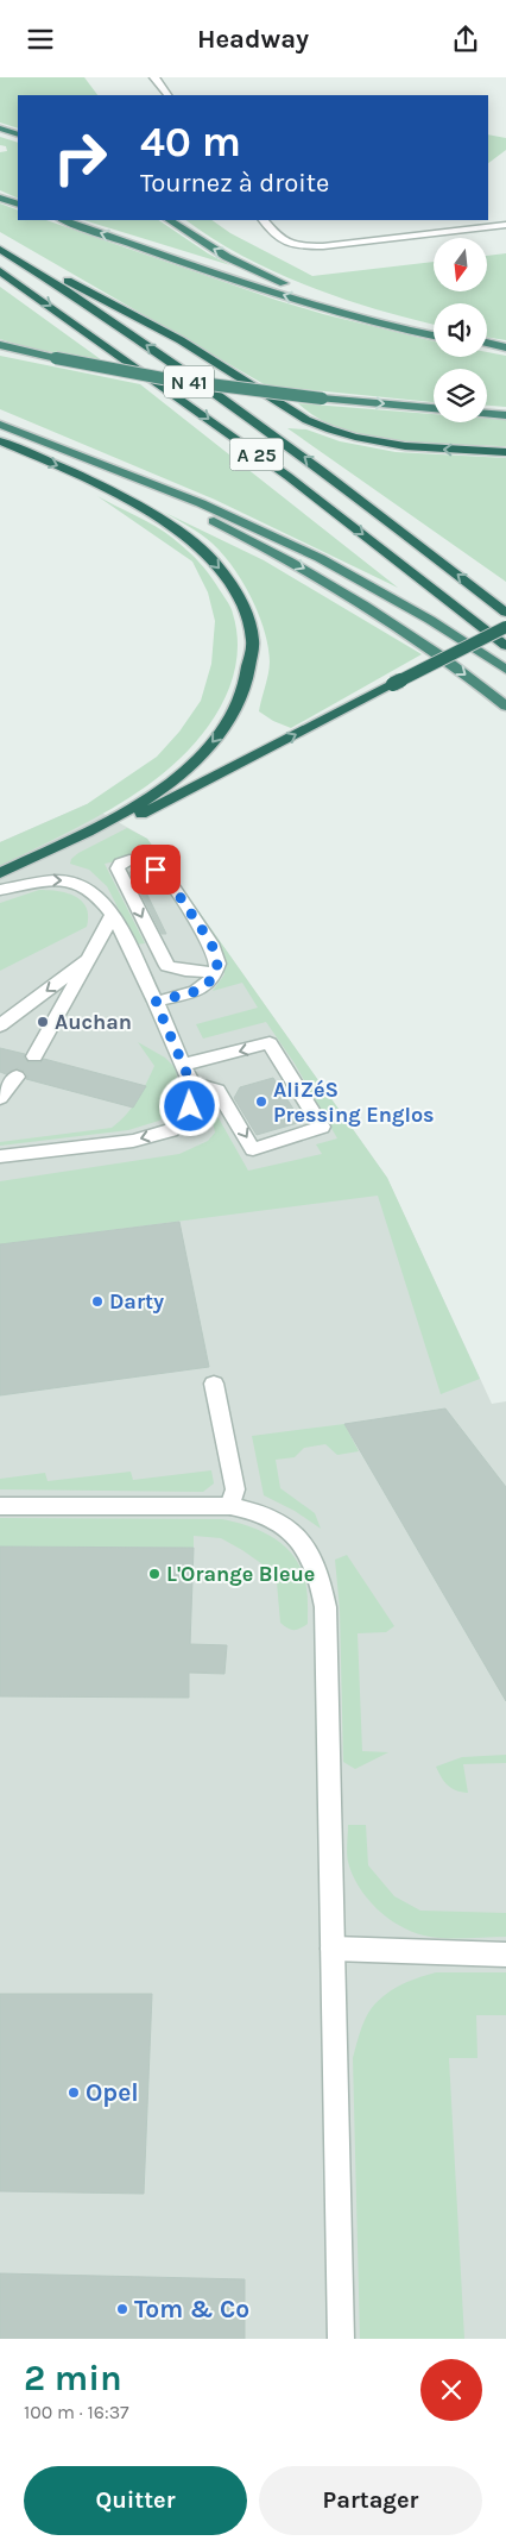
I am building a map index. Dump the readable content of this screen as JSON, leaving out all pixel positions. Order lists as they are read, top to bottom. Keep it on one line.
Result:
{"streets":{"highway":["N 41","A 25"]},"places":["Auchan","AliZéS Pressing Englos","Darty","L'Orange Bleue","Opel","Tom & Co"],"north":"bottom","page":{"header":"Headway","turn":["40 m","Tournez à droite"],"heading":["2 min","100 m · 16:37"],"buttons":["Quitter","Partager"]}}
